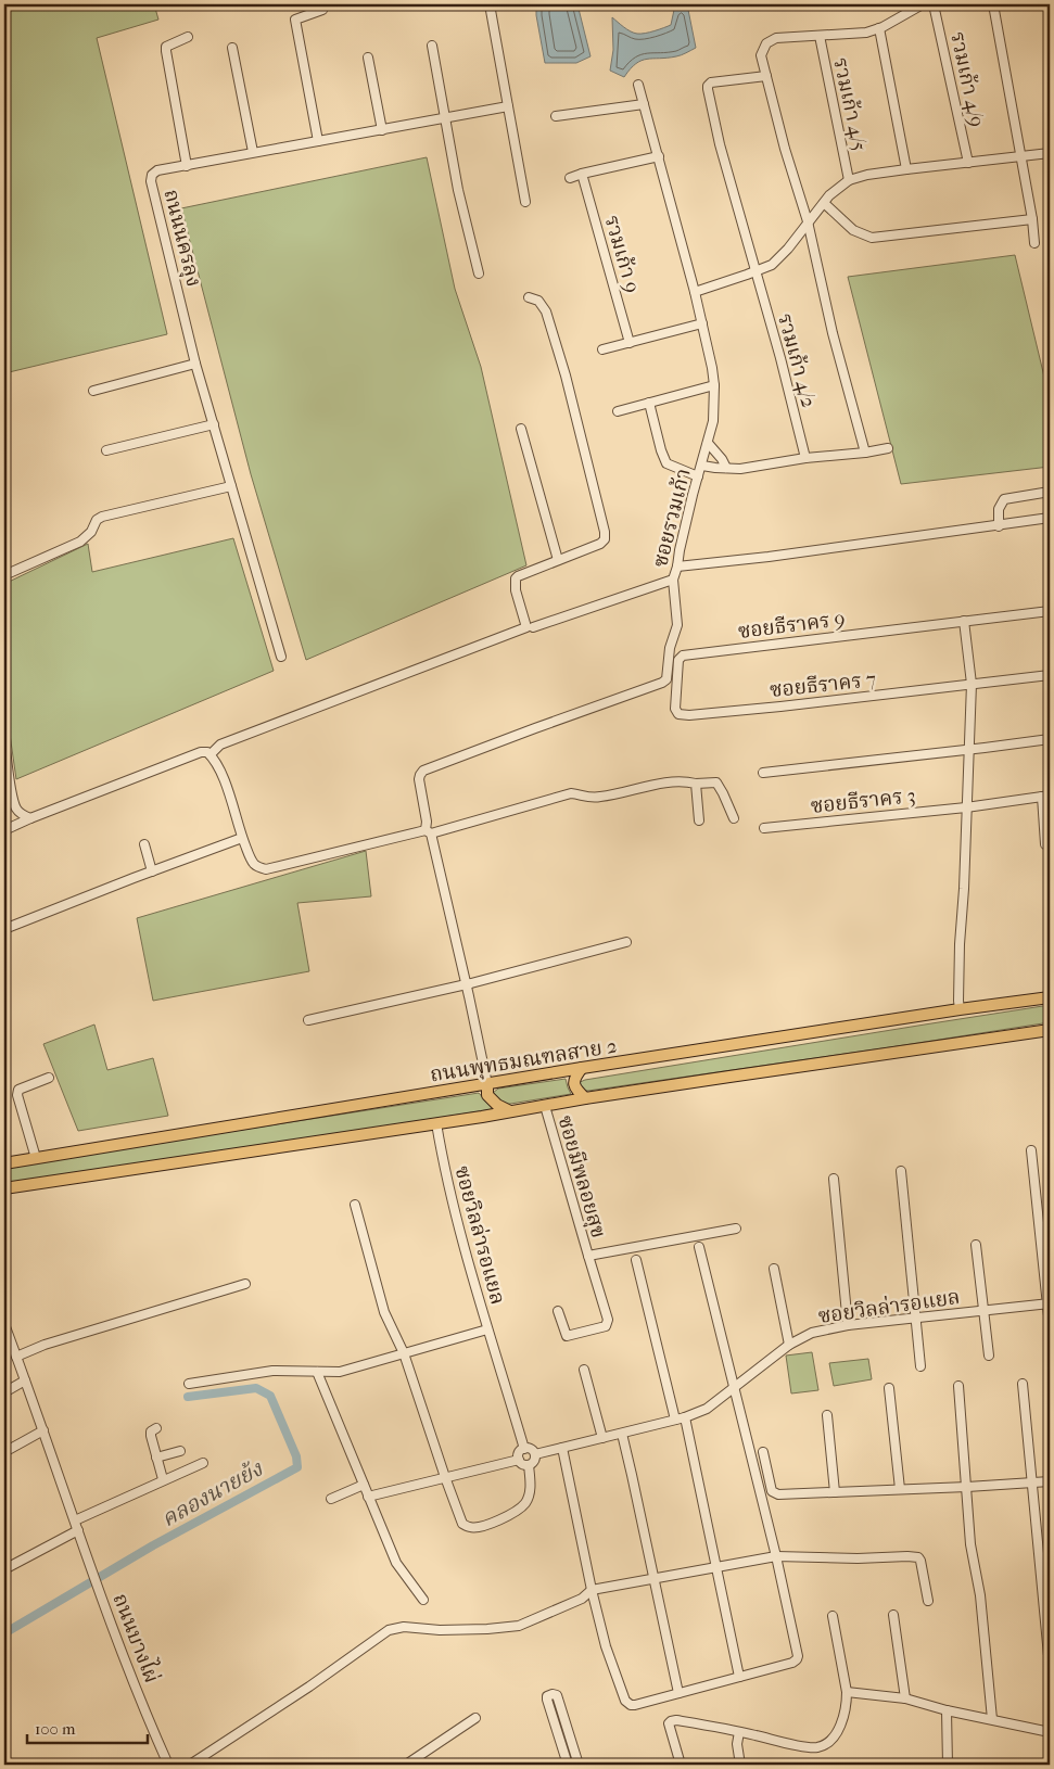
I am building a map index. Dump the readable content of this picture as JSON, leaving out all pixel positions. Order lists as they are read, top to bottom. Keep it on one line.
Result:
{"streets":{"main road":["ถนนพุทธมณฑลสาย 2"],"street":["รวมเก้า 4/9","รวมเก้า 4/5","ถนนนครลุง","รวมเก้า 9","รวมเก้า 4/2","ซอยรวมเก้า","ซอยธีราคร 9","ซอยธีราคร 7","ซอยธีราคร 3","ซอยมีพลอยสุข","ซอยวิลล่ารอแยล","ถนนบางไผ่"]},"crossings":[["ซอยธีราคร 9","ซอยธีราคร 7"]],"water":["คลองนายย้ง"],"scale_bar":"100 m"}
